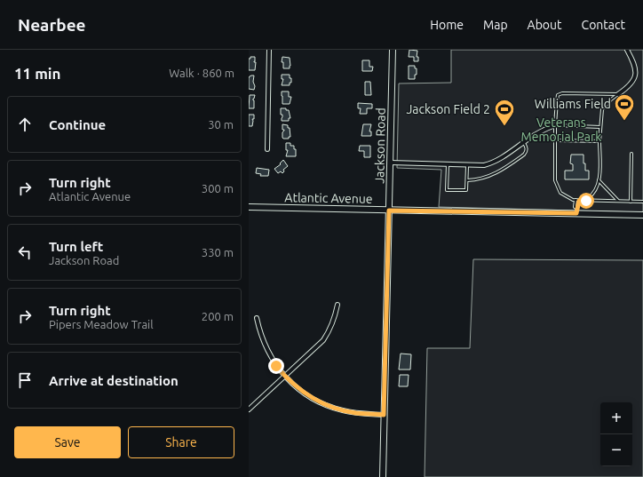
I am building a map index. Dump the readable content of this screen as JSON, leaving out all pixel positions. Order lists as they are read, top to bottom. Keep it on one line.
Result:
{"streets":{"street":["Jackson Road","Atlantic Avenue"]},"crossings":[["Jackson Road","Atlantic Avenue"]],"parks":["Veterans Memorial Park"],"places":{"sports":["Williams Field","Jackson Field 2"]},"page":{"header":"Nearbee","nav":["Home","Map","About","Contact"],"heading":["11 min","Walk · 860 m"],"list":[["Continue","30 m"],["Turn right","Atlantic Avenue","300 m"],["Turn left","Jackson Road","330 m"],["Turn right","Pipers Meadow Trail","200 m"],"Arrive at destination"],"map_buttons":["+","−"],"buttons":["Save","Share"]}}
